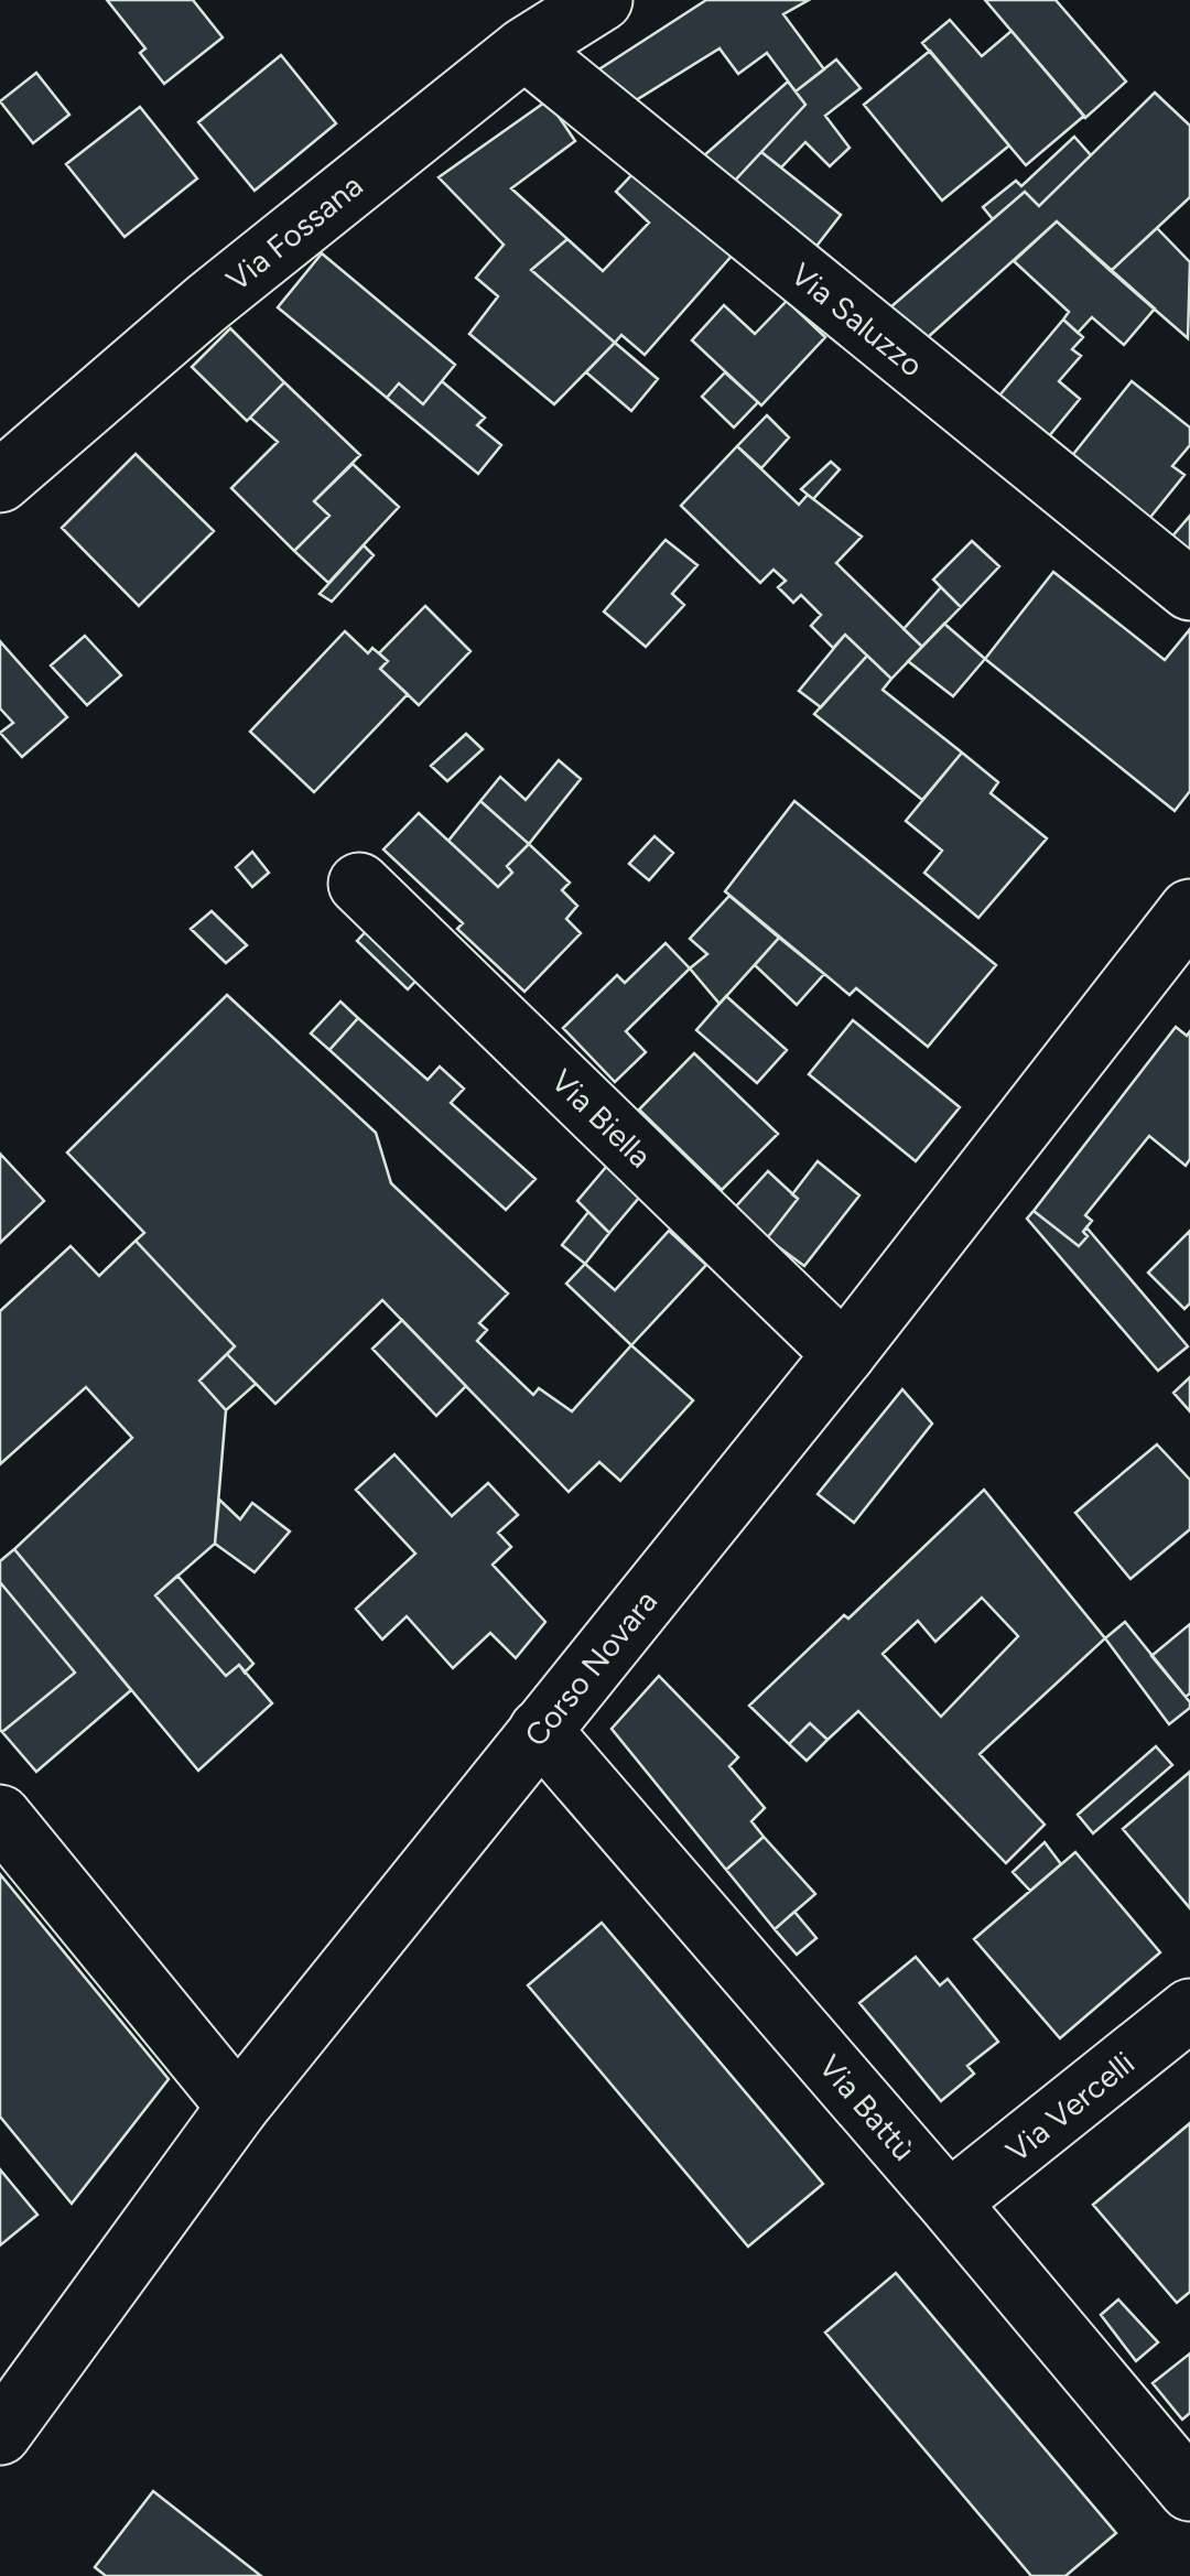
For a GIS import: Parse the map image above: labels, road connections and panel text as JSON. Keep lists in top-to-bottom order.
{
  "streets": {
    "street": [
      "Via Fossana",
      "Via Saluzzo",
      "Via Biella",
      "Corso Novara",
      "Via Vercelli",
      "Via Battù"
    ]
  },
  "crossings": [
    ["Via Fossana", "Via Saluzzo"],
    ["Via Biella", "Corso Novara"],
    ["Corso Novara", "Via Battù"],
    ["Via Vercelli", "Via Battù"]
  ]
}
